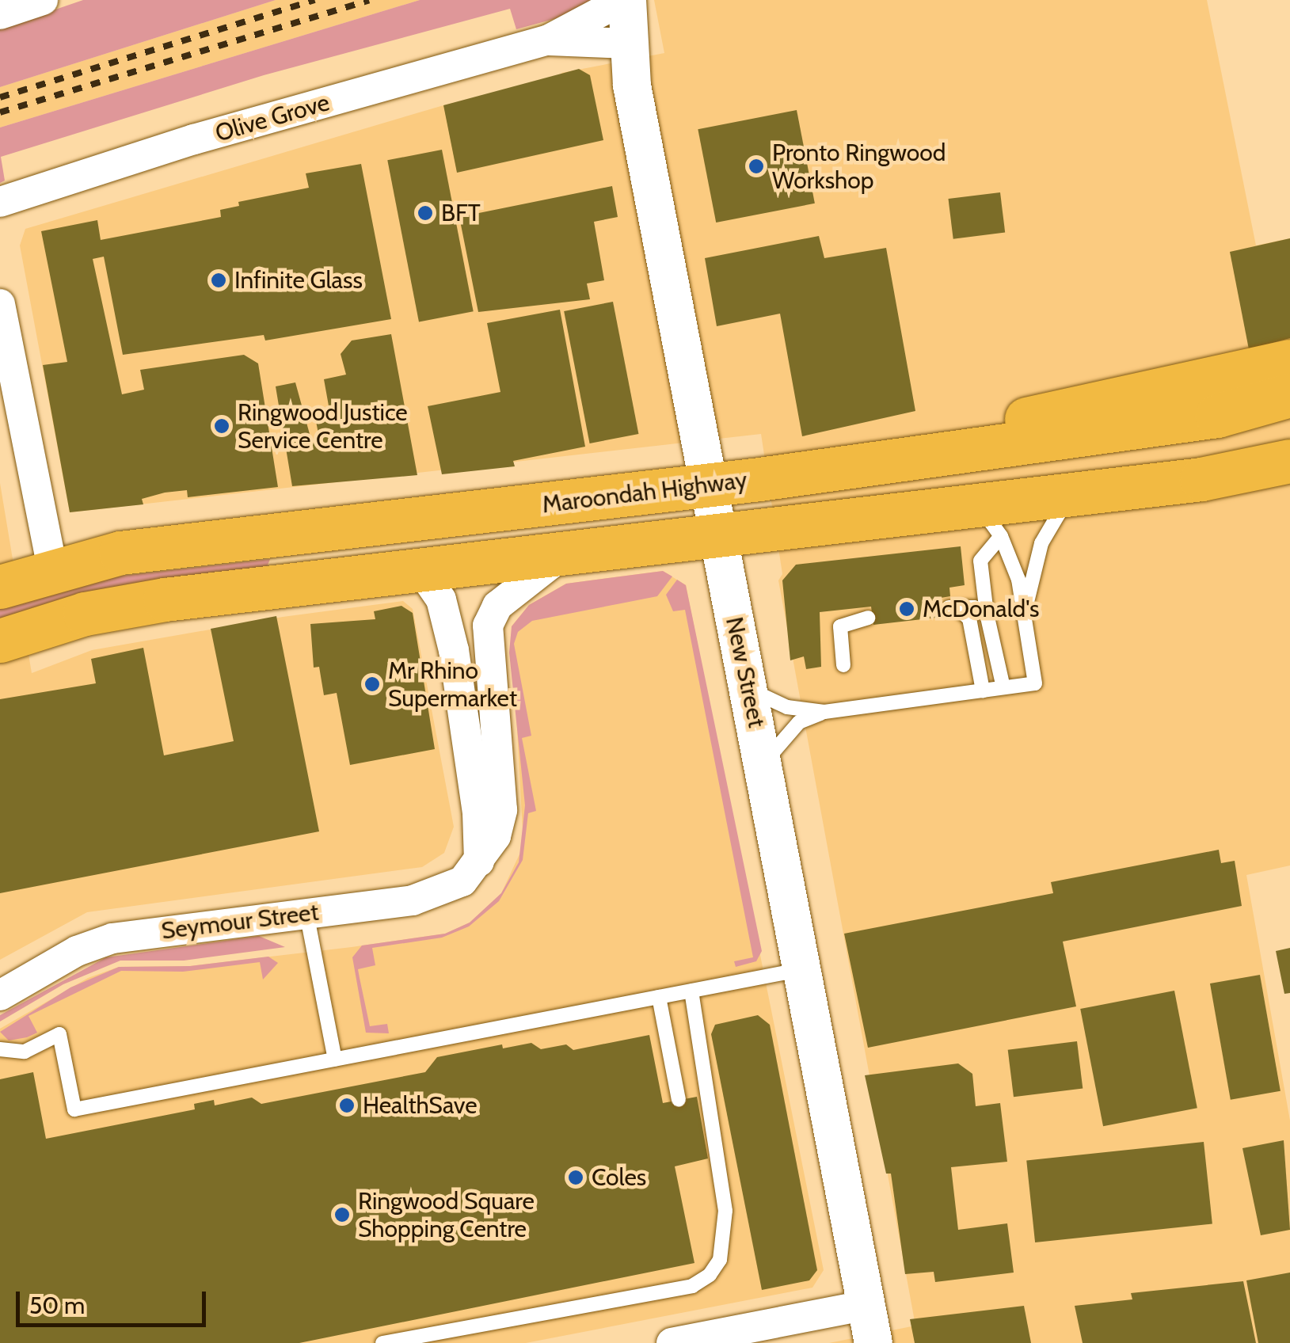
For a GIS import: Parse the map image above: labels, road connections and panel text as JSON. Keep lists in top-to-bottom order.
{
  "streets": {
    "highway": ["Maroondah Highway"],
    "street": ["Olive Grove", "New Street", "Seymour Street"]
  },
  "crossings": [
    ["Olive Grove", "New Street"],
    ["Maroondah Highway", "New Street"],
    ["Maroondah Highway", "Seymour Street"]
  ],
  "places": [
    "Pronto Ringwood Workshop",
    "BFT",
    "Infinite Glass",
    "Ringwood Justice Service Centre",
    "McDonald's",
    "Mr Rhino Supermarket",
    "HealthSave",
    "Coles",
    "Ringwood Square Shopping Centre"
  ],
  "scale_bar": "50 m"
}
